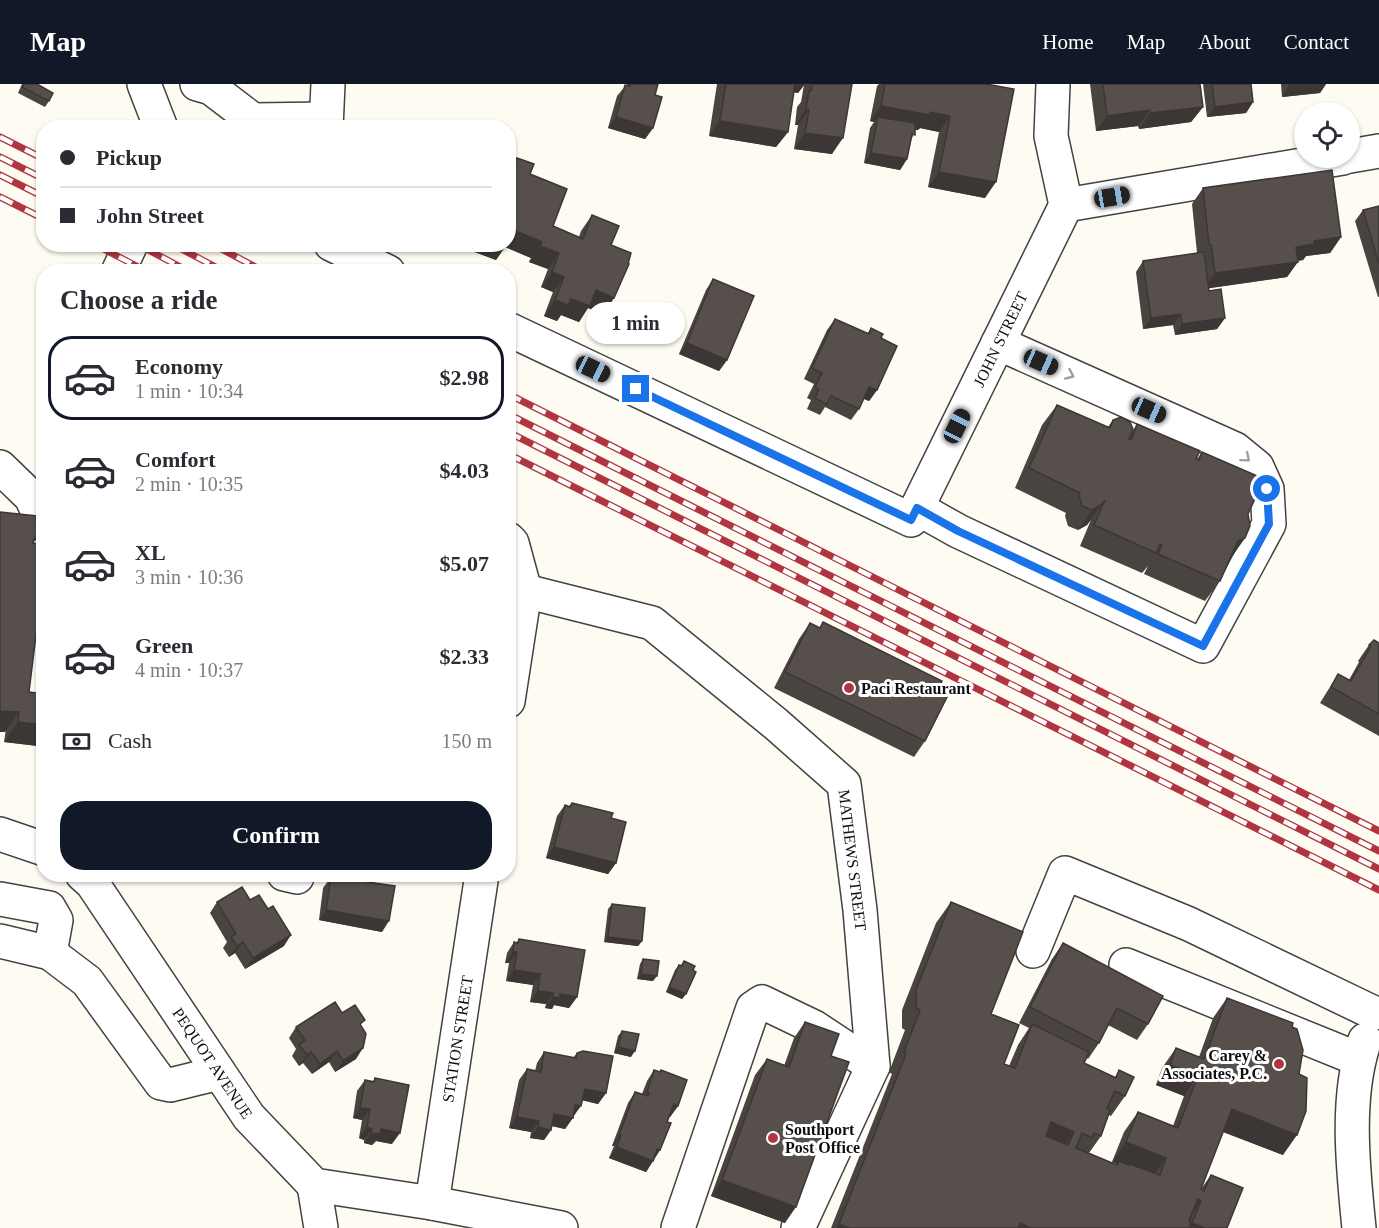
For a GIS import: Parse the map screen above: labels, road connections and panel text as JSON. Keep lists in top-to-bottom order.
{
  "streets": {
    "street": [
      "JOHN STREET",
      "MATHEWS STREET",
      "STATION STREET",
      "PEQUOT AVENUE"
    ]
  },
  "places": ["Paci Restaurant", "Carey & Associates, P.C.", "Southport Post Office"],
  "page": {
    "header": "Map",
    "nav": [
      "Home",
      "Map",
      "About",
      "Contact"
    ],
    "banner": ["Pickup", "John Street"],
    "heading": "Choose a ride",
    "bubble": "1 min",
    "list": [
      {
        "name": "Economy",
        "note": "1 min · 10:34",
        "value": "$2.98"
      },
      {
        "name": "Comfort",
        "note": "2 min · 10:35",
        "value": "$4.03"
      },
      {
        "name": "XL",
        "note": "3 min · 10:36",
        "value": "$5.07"
      },
      {
        "name": "Green",
        "note": "4 min · 10:37",
        "value": "$2.33"
      }
    ],
    "pay": ["Cash", "150 m"],
    "buttons": "Confirm"
  }
}
